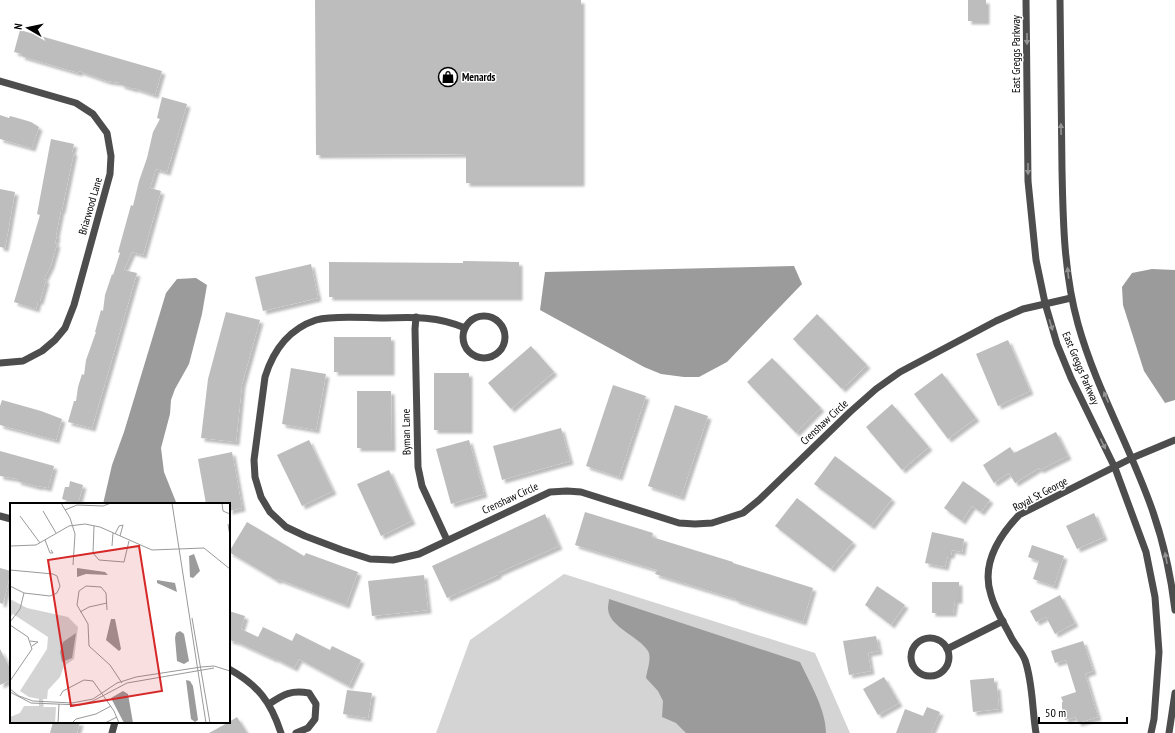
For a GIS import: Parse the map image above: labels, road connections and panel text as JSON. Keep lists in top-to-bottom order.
{
  "streets": {
    "street": [
      "East Greggs Parkway",
      "Briarwood Lane",
      "Crenshaw Circle",
      "Byman Lane",
      "Royal St George"
    ]
  },
  "crossings": [
    ["East Greggs Parkway", "Crenshaw Circle"],
    ["East Greggs Parkway", "Royal St George"],
    ["Crenshaw Circle", "Byman Lane"]
  ],
  "places": {
    "shop": ["Menards"]
  },
  "scale_bar": "50 m",
  "north": "left"
}
